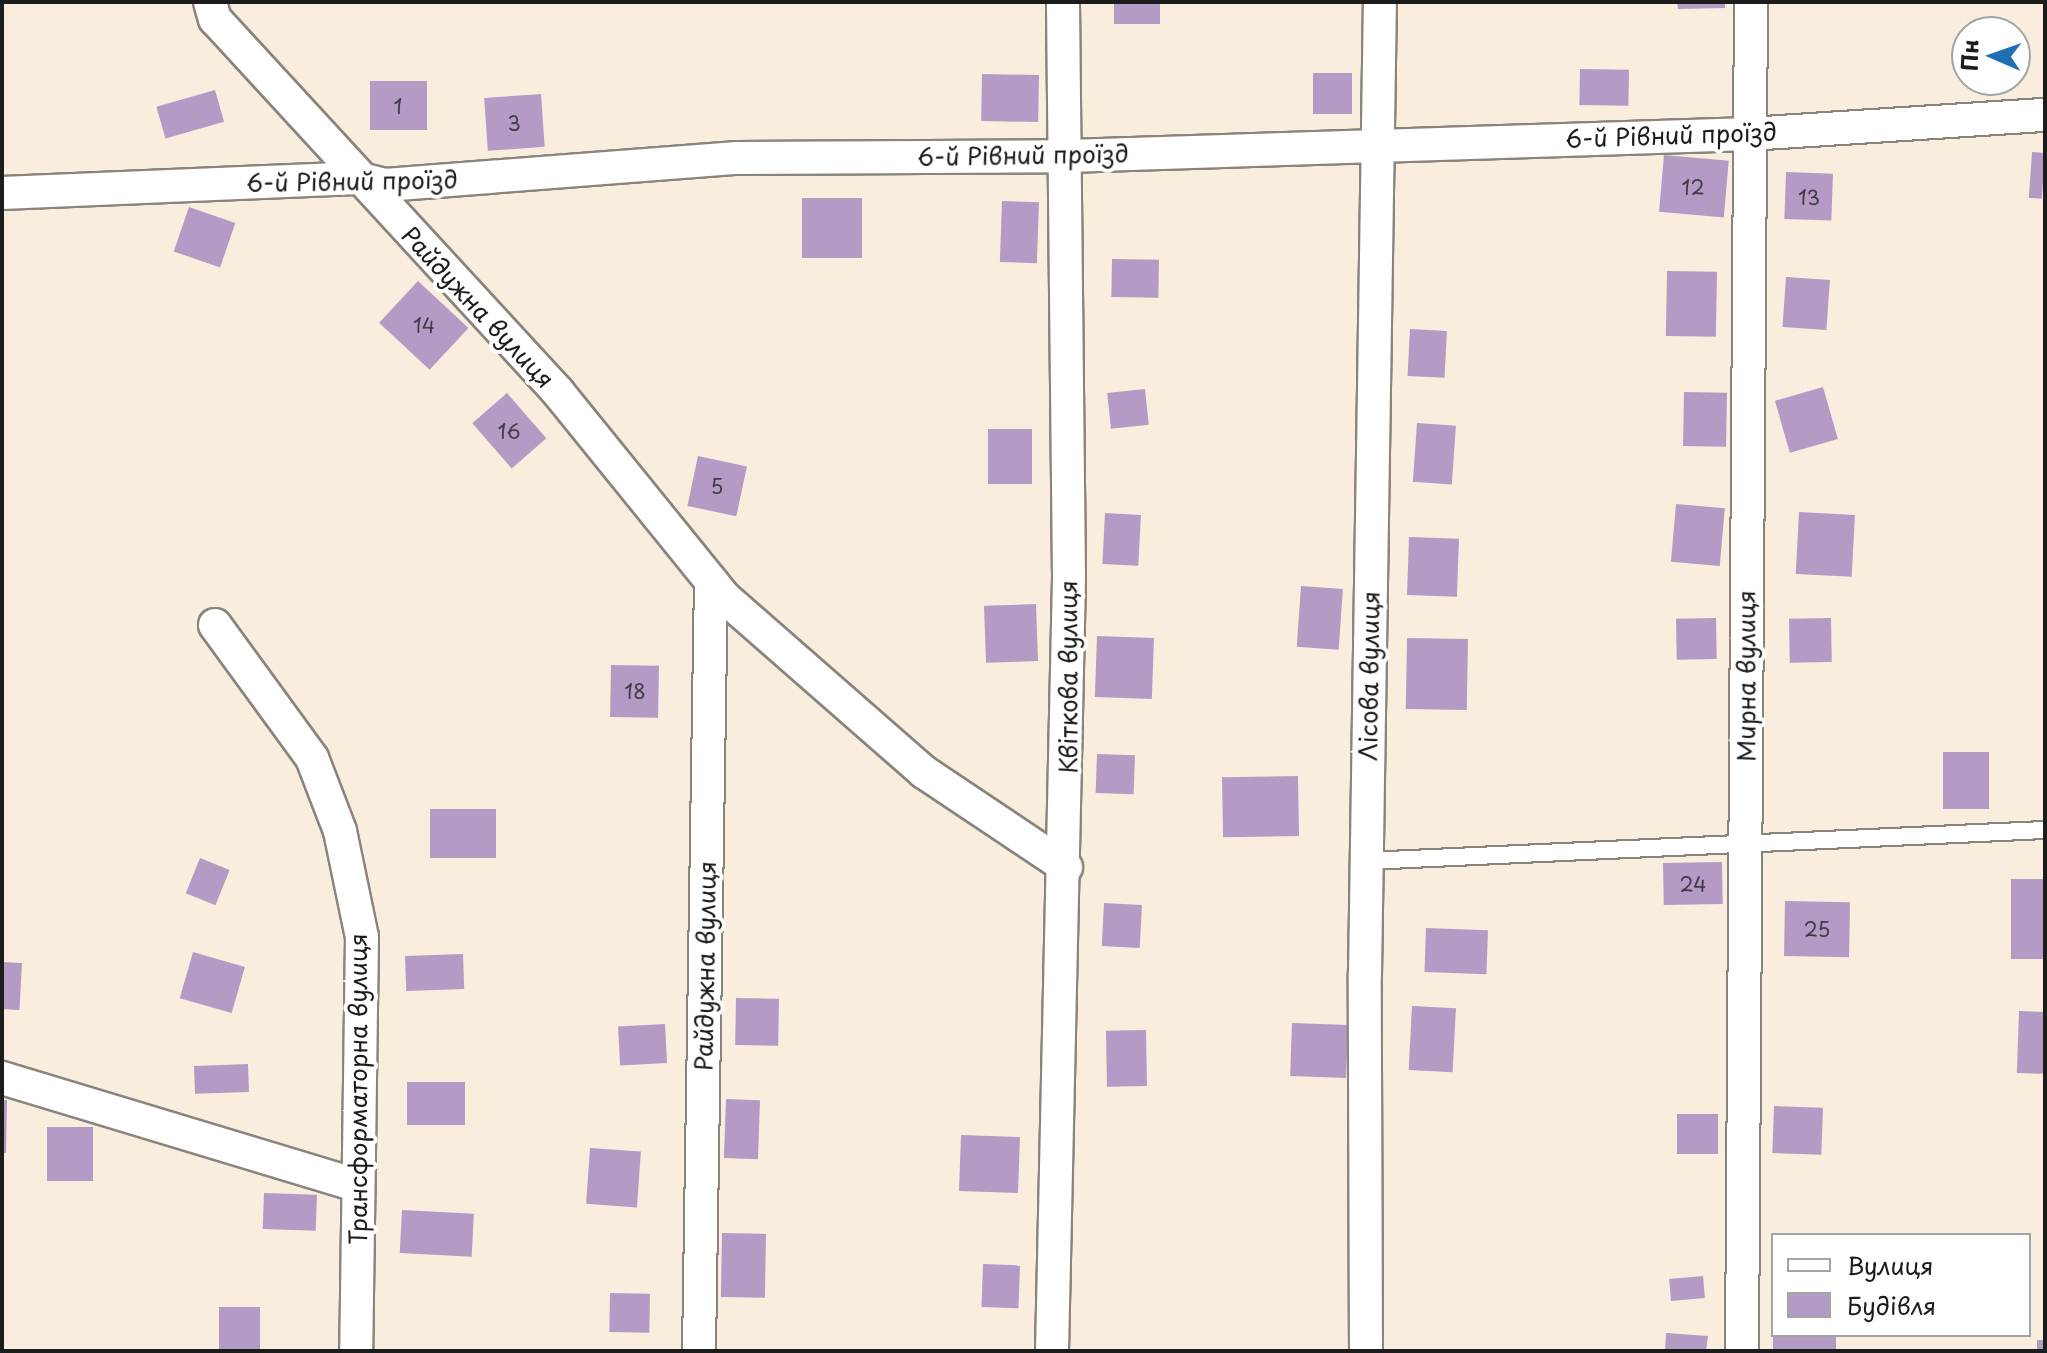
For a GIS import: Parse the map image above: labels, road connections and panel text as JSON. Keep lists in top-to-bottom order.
{
  "streets": {
    "street": [
      "6-й Рівний проїзд",
      "Райдужна вулиця",
      "Лісова вулиця",
      "Мирна вулиця",
      "Квіткова вулиця",
      "Трансформаторна вулиця"
    ]
  },
  "crossings": [
    ["6-й Рівний проїзд", "Райдужна вулиця"],
    ["6-й Рівний проїзд", "Лісова вулиця"],
    ["6-й Рівний проїзд", "Мирна вулиця"],
    ["6-й Рівний проїзд", "Квіткова вулиця"],
    ["Райдужна вулиця", "Квіткова вулиця"]
  ],
  "house_numbers": [
    "1",
    "3",
    "12",
    "13",
    "14",
    "16",
    "5",
    "18",
    "24",
    "25"
  ],
  "legend": ["Вулиця", "Будівля"],
  "north": "left"
}
